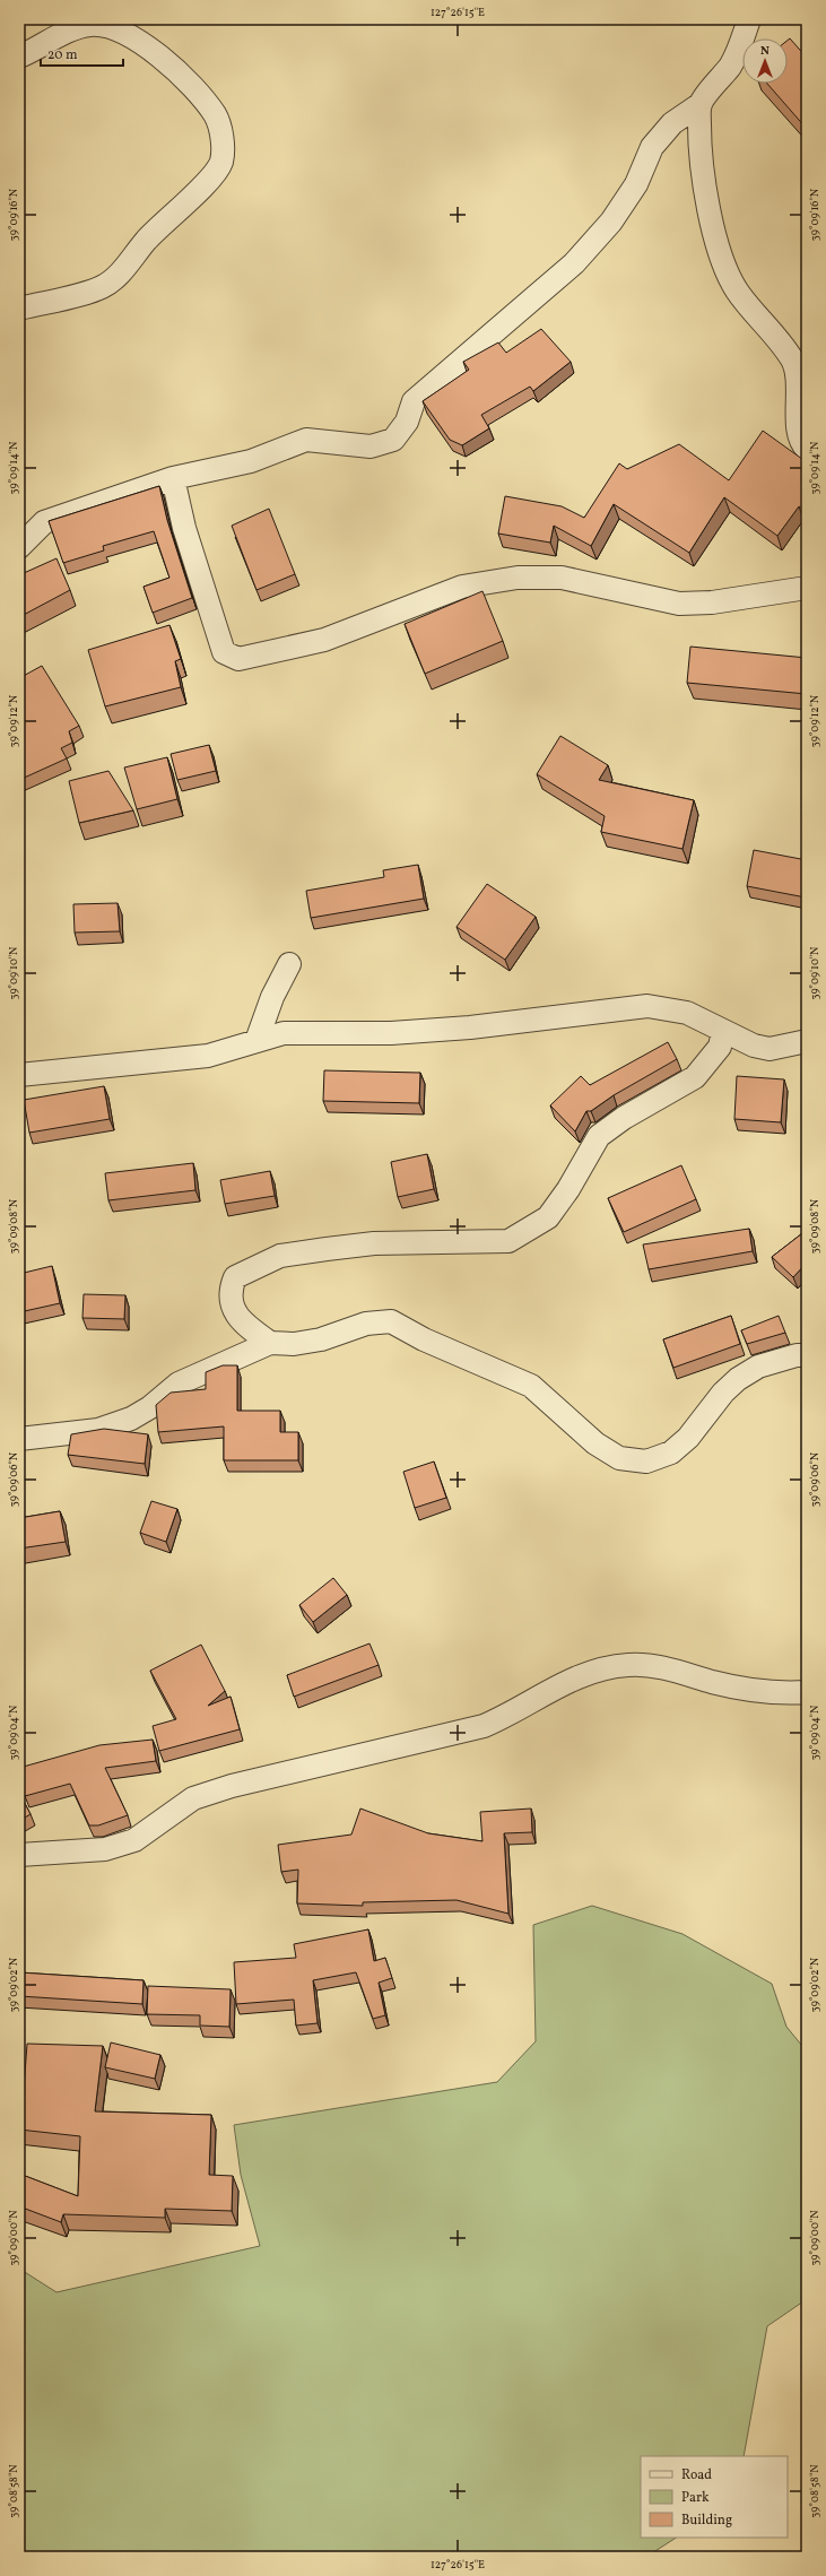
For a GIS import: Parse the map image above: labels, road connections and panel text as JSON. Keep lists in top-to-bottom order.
{
  "legend": ["Road", "Park", "Building"],
  "scale_bar": "20 m",
  "north": "top",
  "coordinates": [
    "127°26'15\"E",
    "39°09'16\"N",
    "39°09'14\"N",
    "39°09'12\"N",
    "39°09'10\"N",
    "39°09'08\"N",
    "39°09'06\"N",
    "39°09'04\"N",
    "39°09'02\"N",
    "39°09'00\"N",
    "39°08'58\"N"
  ]
}
